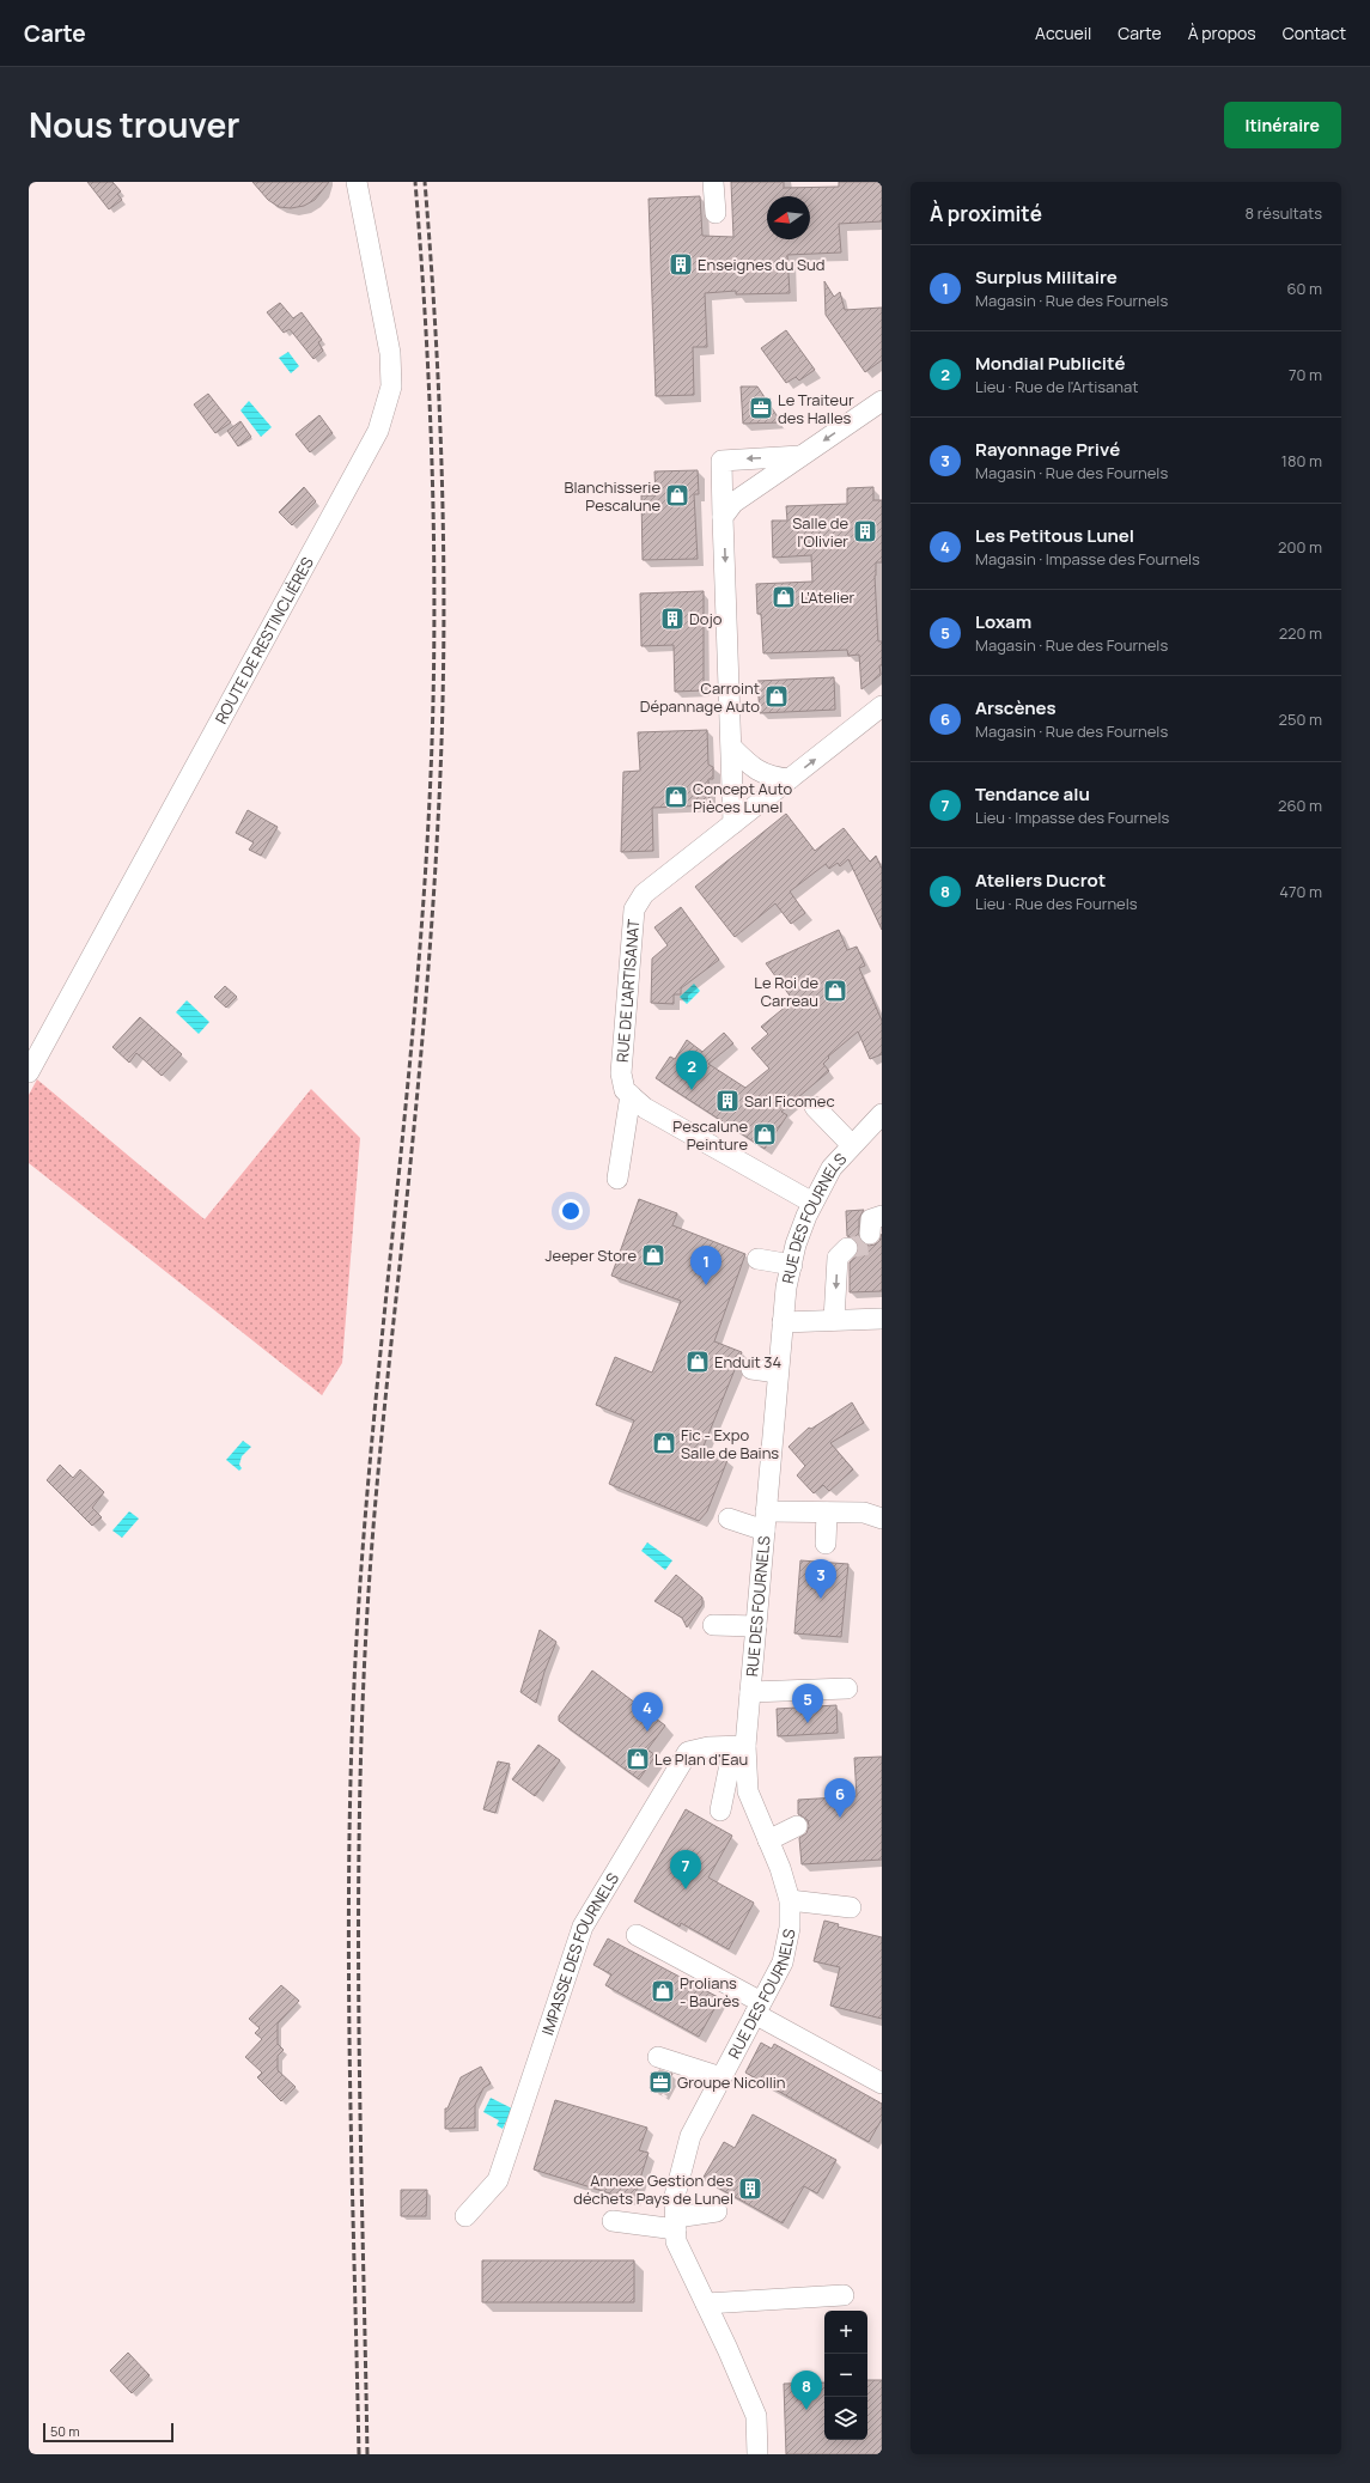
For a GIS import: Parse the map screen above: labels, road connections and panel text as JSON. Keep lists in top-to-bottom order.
{
  "streets": {
    "street": [
      "ROUTE DE RESTINCLIÈRES",
      "RUE DE L'ARTISANAT",
      "RUE DES FOURNELS",
      "IMPASSE DES FOURNELS"
    ]
  },
  "crossings": [
    ["RUE DE L'ARTISANAT", "RUE DES FOURNELS"],
    ["RUE DES FOURNELS", "IMPASSE DES FOURNELS"]
  ],
  "places": {
    "building": [
      "Enseignes du Sud",
      "Salle de l'Olivier",
      "Dojo",
      "Sarl Ficomec",
      "Annexe Gestion des déchets Pays de Lunel"
    ],
    "office": ["Le Traiteur des Halles", "Groupe Nicollin"],
    "shop": [
      "Blanchisserie Pescalune",
      "L’Atelier",
      "Carroint Dépannage Auto",
      "Concept Auto Pièces Lunel",
      "Le Roi de Carreau",
      "Pescalune Peinture",
      "Jeeper Store",
      "Enduit 34",
      "Fic - Expo Salle de Bains",
      "Le Plan d'Eau",
      "Prolians - Baurès"
    ]
  },
  "scale_bar": "50 m",
  "north": "left",
  "page": {
    "header": "Carte",
    "nav": [
      "Accueil",
      "Carte",
      "À propos",
      "Contact"
    ],
    "title": "Nous trouver",
    "buttons": "Itinéraire",
    "heading": ["À proximité", "8 résultats"],
    "list": [
      {
        "mark": "1",
        "name": "Surplus Militaire",
        "note": "Magasin · Rue des Fournels",
        "value": "60 m"
      },
      {
        "mark": "2",
        "name": "Mondial Publicité",
        "note": "Lieu · Rue de l'Artisanat",
        "value": "70 m"
      },
      {
        "mark": "3",
        "name": "Rayonnage Privé",
        "note": "Magasin · Rue des Fournels",
        "value": "180 m"
      },
      {
        "mark": "4",
        "name": "Les Petitous Lunel",
        "note": "Magasin · Impasse des Fournels",
        "value": "200 m"
      },
      {
        "mark": "5",
        "name": "Loxam",
        "note": "Magasin · Rue des Fournels",
        "value": "220 m"
      },
      {
        "mark": "6",
        "name": "Arscènes",
        "note": "Magasin · Rue des Fournels",
        "value": "250 m"
      },
      {
        "mark": "7",
        "name": "Tendance alu",
        "note": "Lieu · Impasse des Fournels",
        "value": "260 m"
      },
      {
        "mark": "8",
        "name": "Ateliers Ducrot",
        "note": "Lieu · Rue des Fournels",
        "value": "470 m"
      }
    ],
    "pins": [
      "2",
      "1",
      "3",
      "5",
      "4",
      "6",
      "7",
      "8"
    ],
    "map_buttons": ["+", "−"],
    "scale": "50 m"
  }
}
